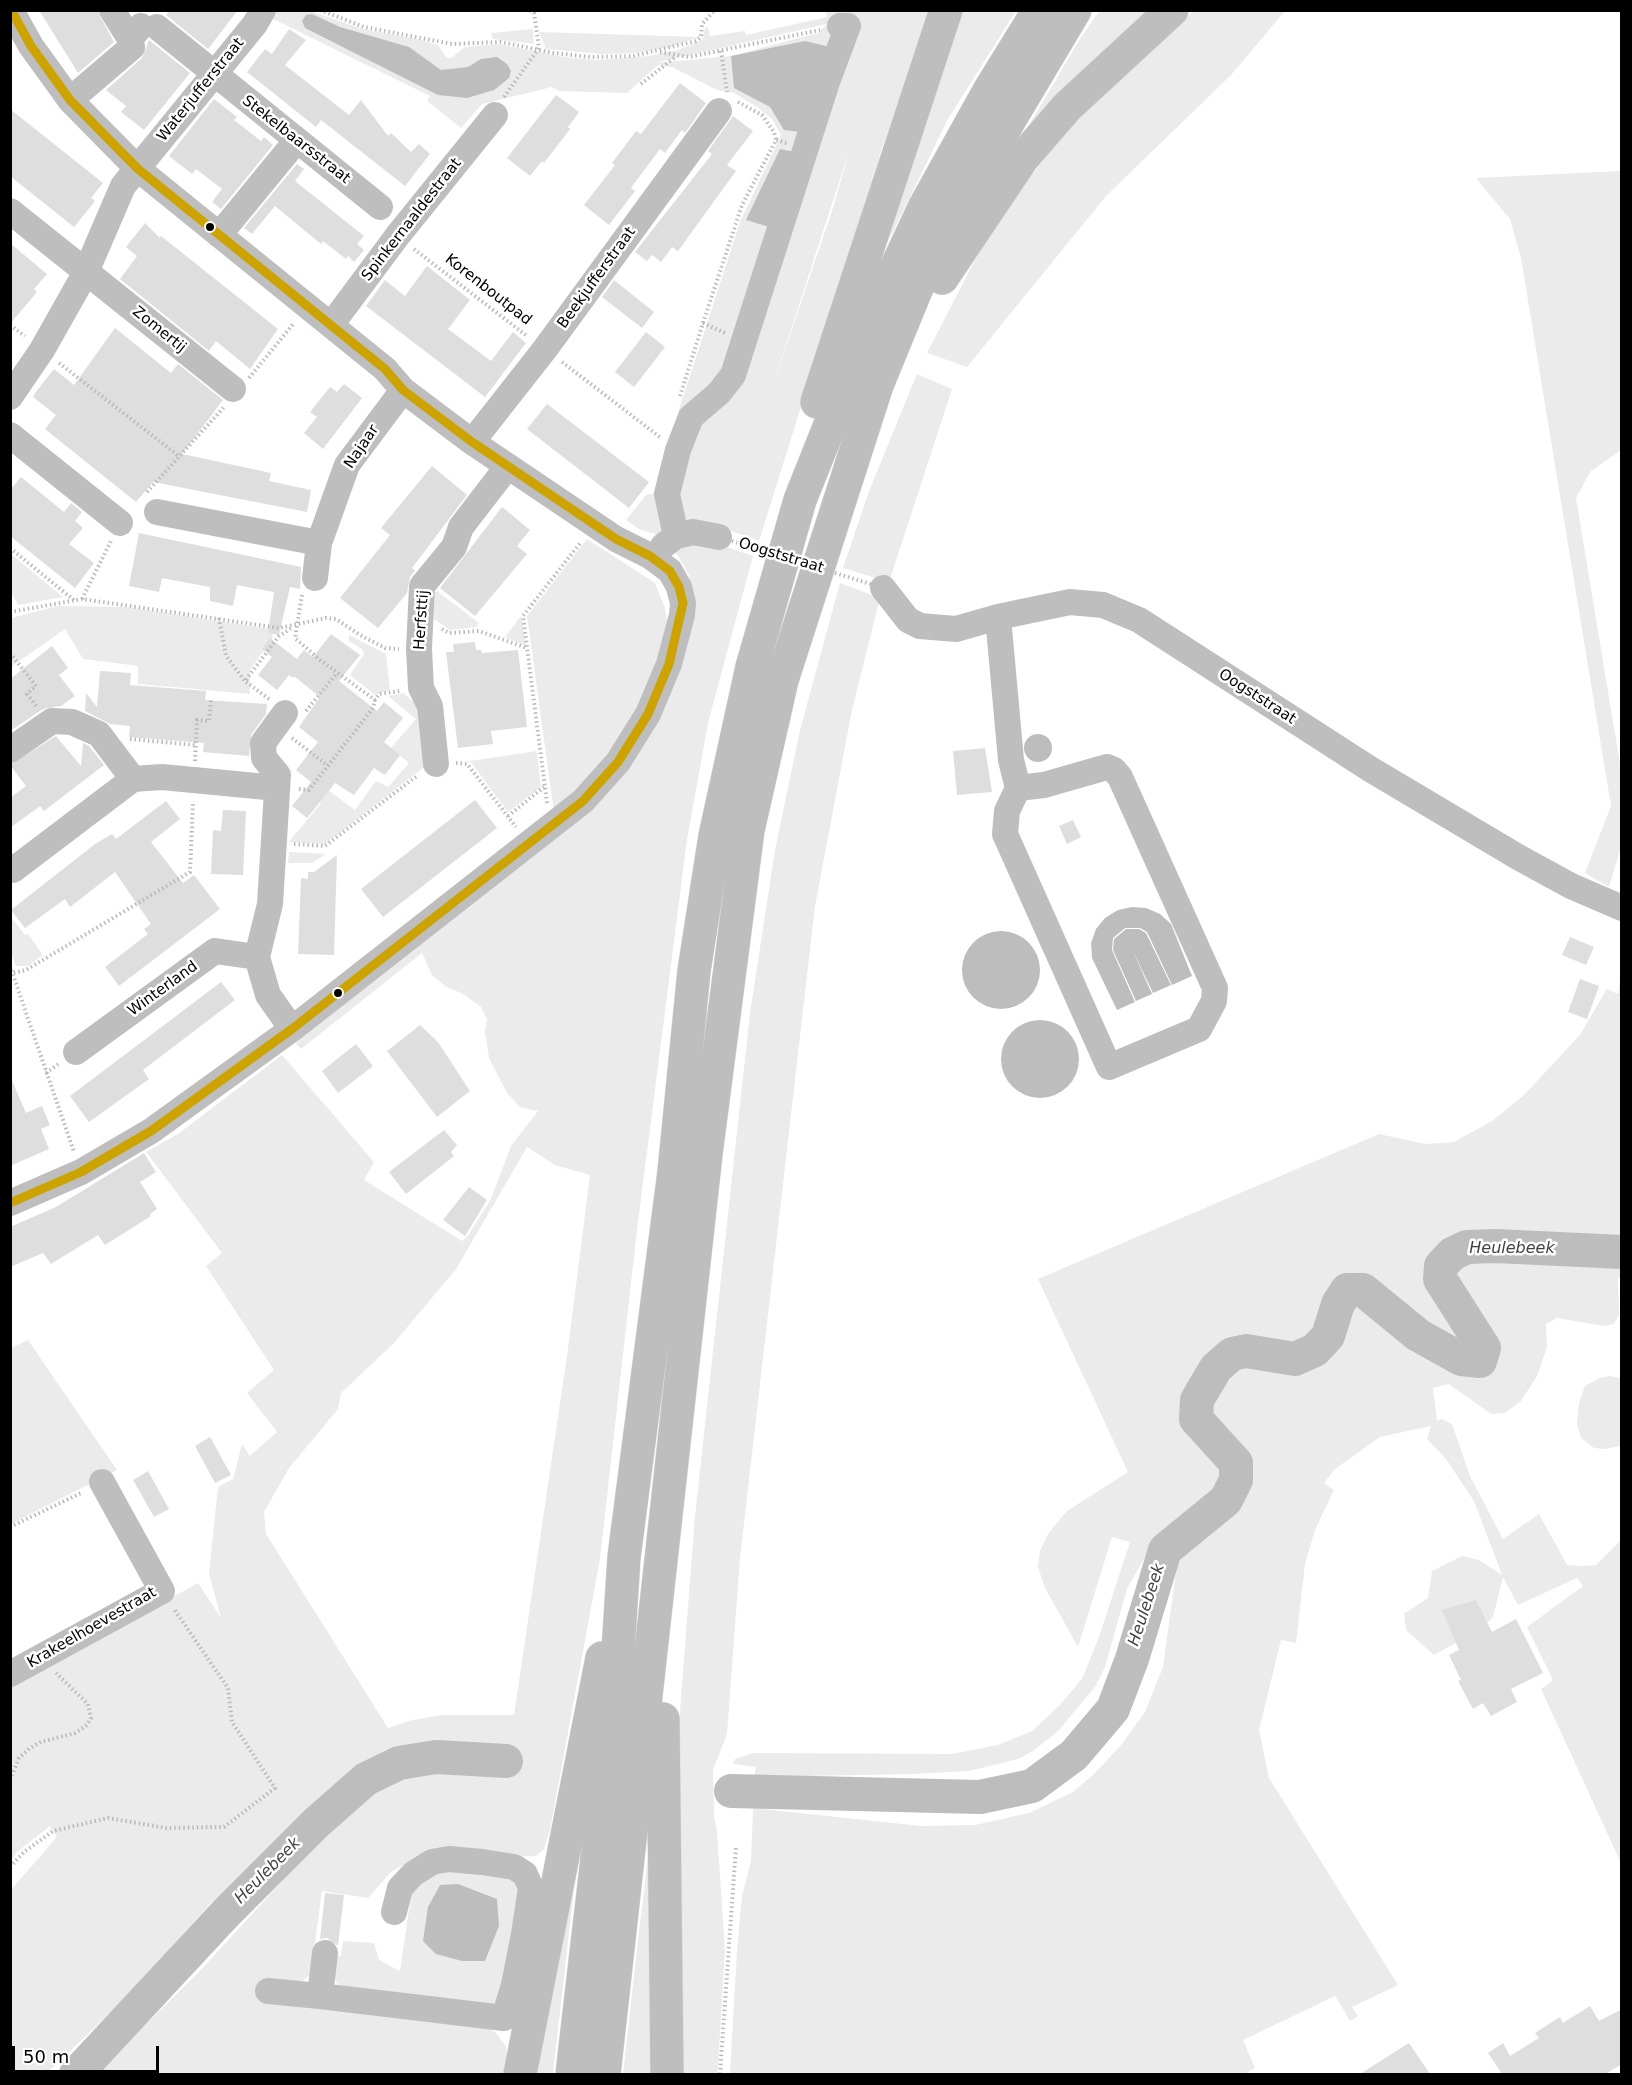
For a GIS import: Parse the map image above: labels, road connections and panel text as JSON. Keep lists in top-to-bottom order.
{
  "streets": {
    "street": [
      "Waterjufferstraat",
      "Stekelbaarsstraat",
      "Spinkernaaldestraat",
      "Beekjufferstraat",
      "Zomertij",
      "Najaar",
      "Oogststraat",
      "Herfsttij",
      "Winterland",
      "Krakeelhoevestraat"
    ],
    "path": ["Korenboutpad"]
  },
  "crossings": [
    ["Waterjufferstraat", "Stekelbaarsstraat"],
    ["Spinkernaaldestraat", "Korenboutpad"],
    ["Beekjufferstraat", "Korenboutpad"]
  ],
  "water": ["Heulebeek"],
  "scale_bar": "50 m"
}
